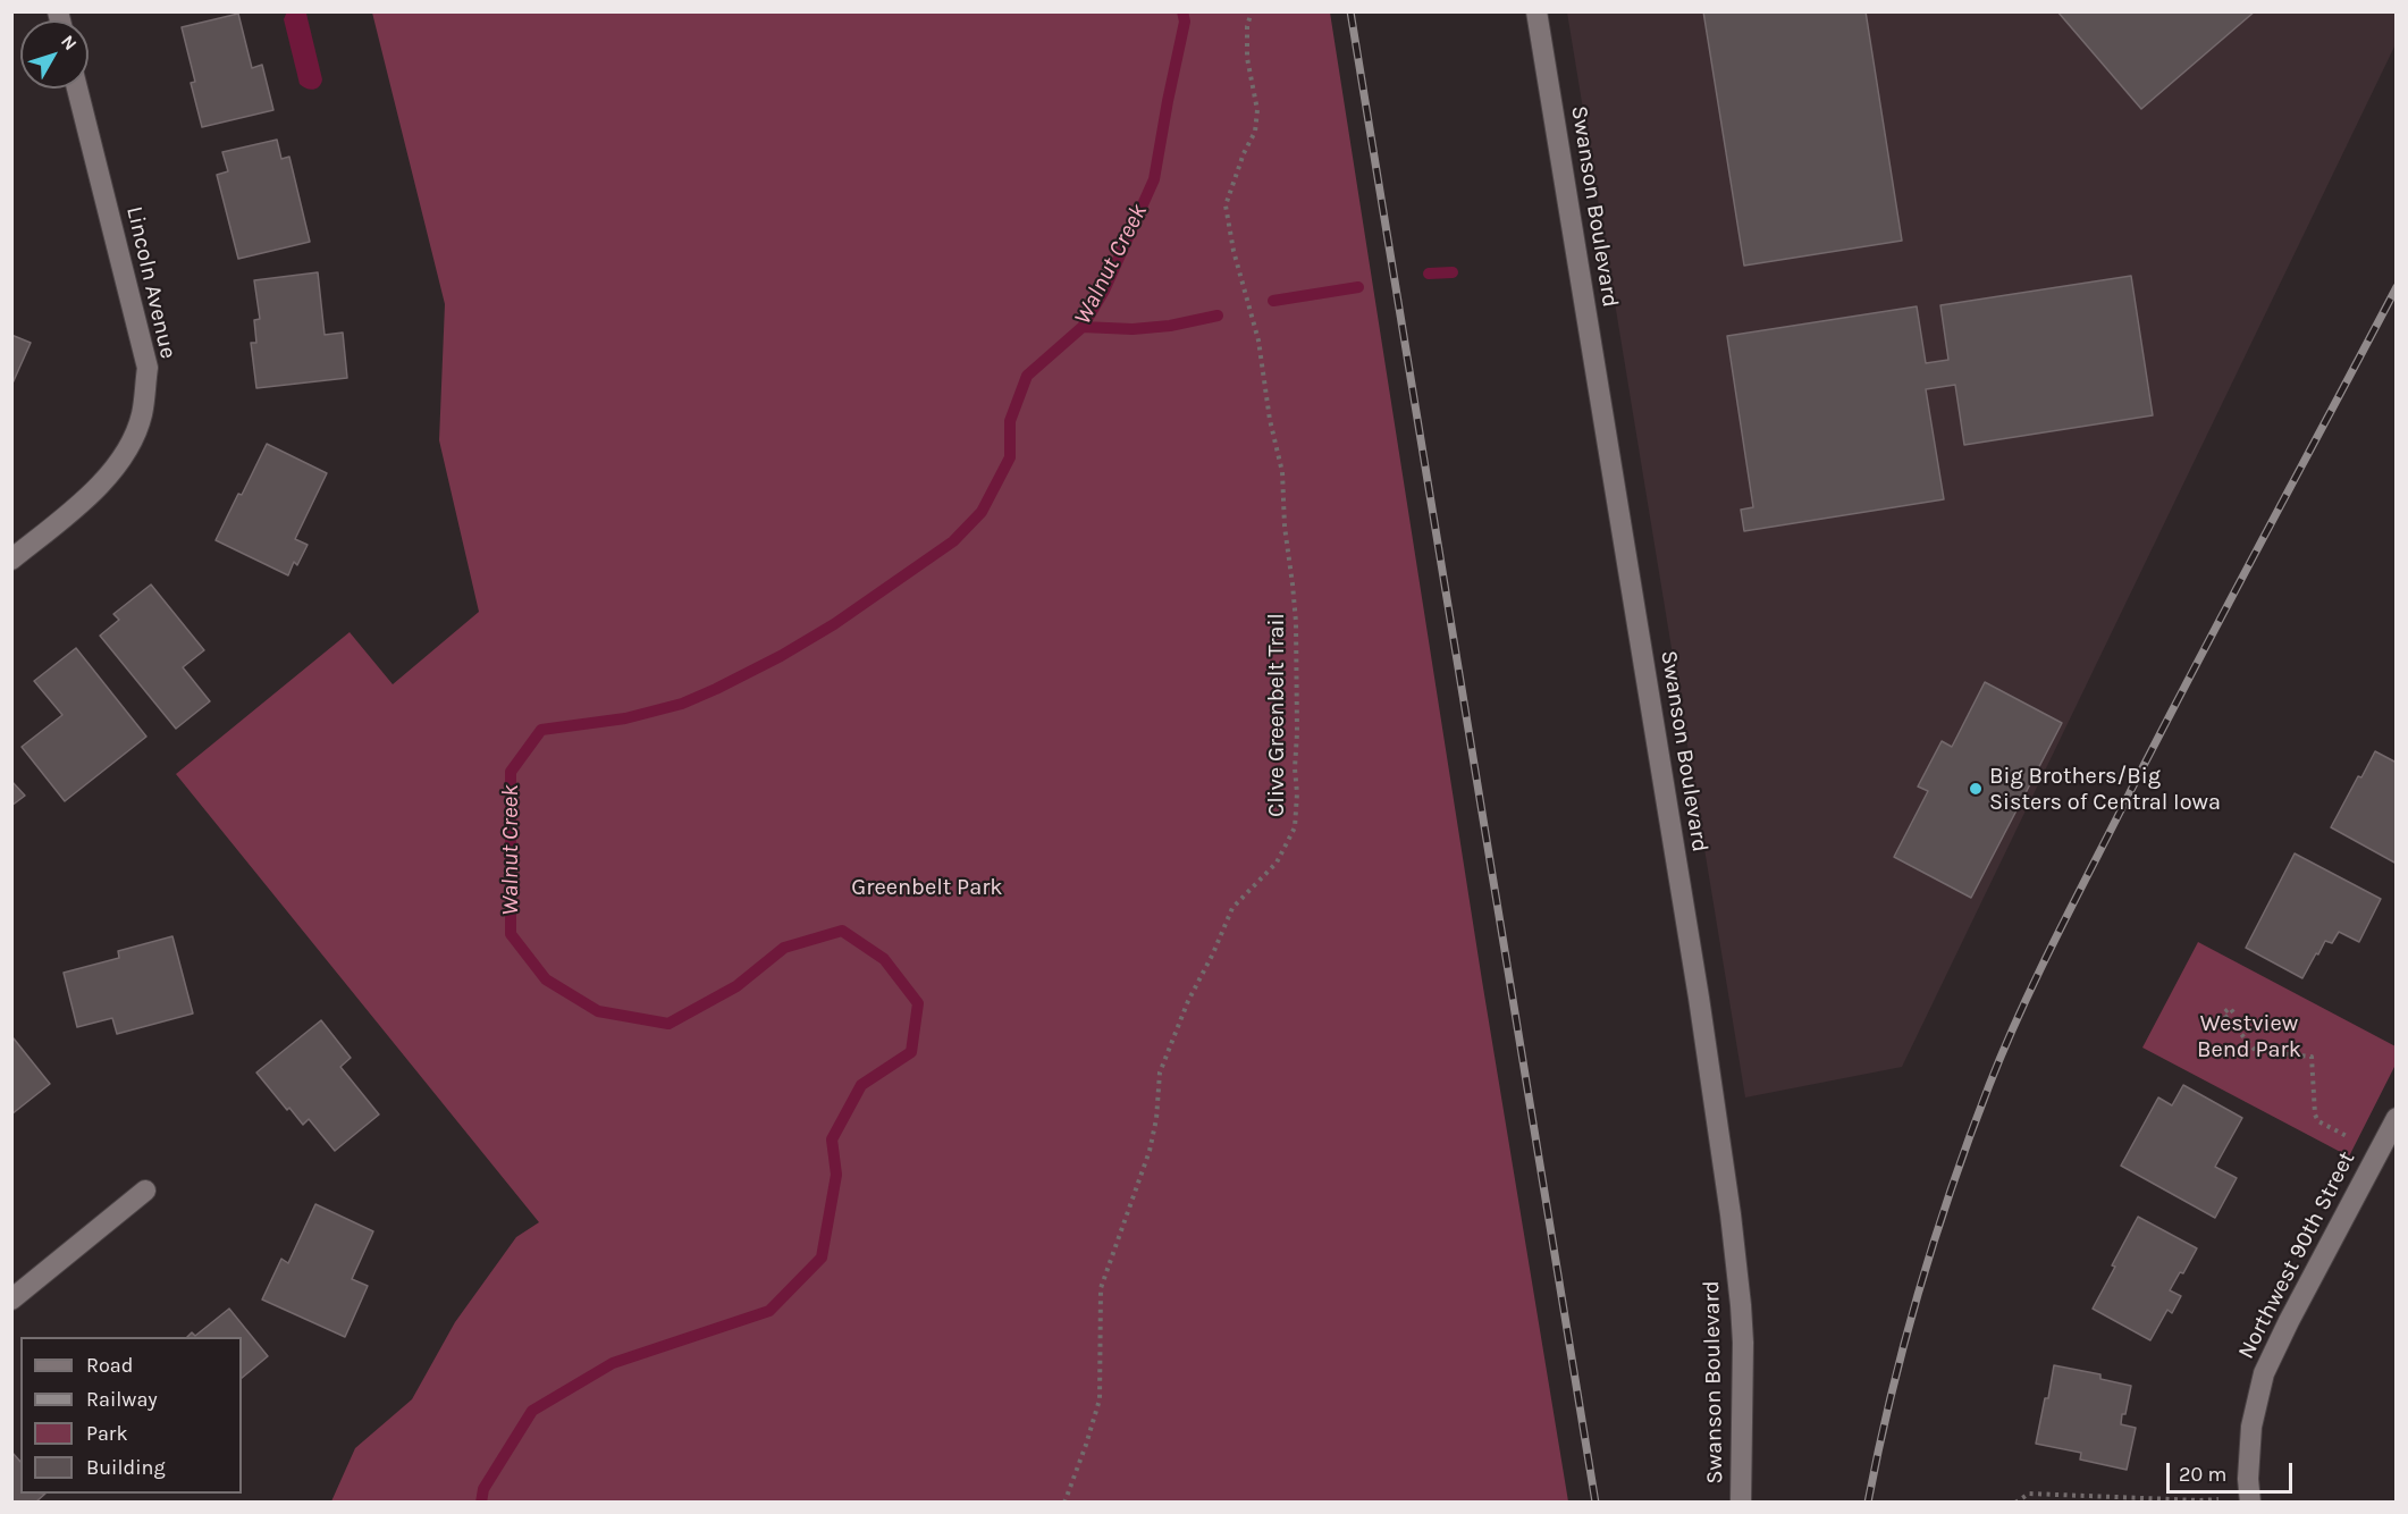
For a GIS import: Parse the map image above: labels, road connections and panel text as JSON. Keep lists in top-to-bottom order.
{
  "streets": {
    "street": ["Swanson Boulevard", "Lincoln Avenue", "Northwest 90th Street"],
    "path": ["Clive Greenbelt Trail"]
  },
  "water": ["Walnut Creek"],
  "parks": ["Greenbelt Park", "Westview Bend Park"],
  "places": ["Big Brothers/Big Sisters of Central Iowa"],
  "legend": [
    "Road",
    "Railway",
    "Park",
    "Building"
  ],
  "scale_bar": "20 m",
  "north": "top right"
}
